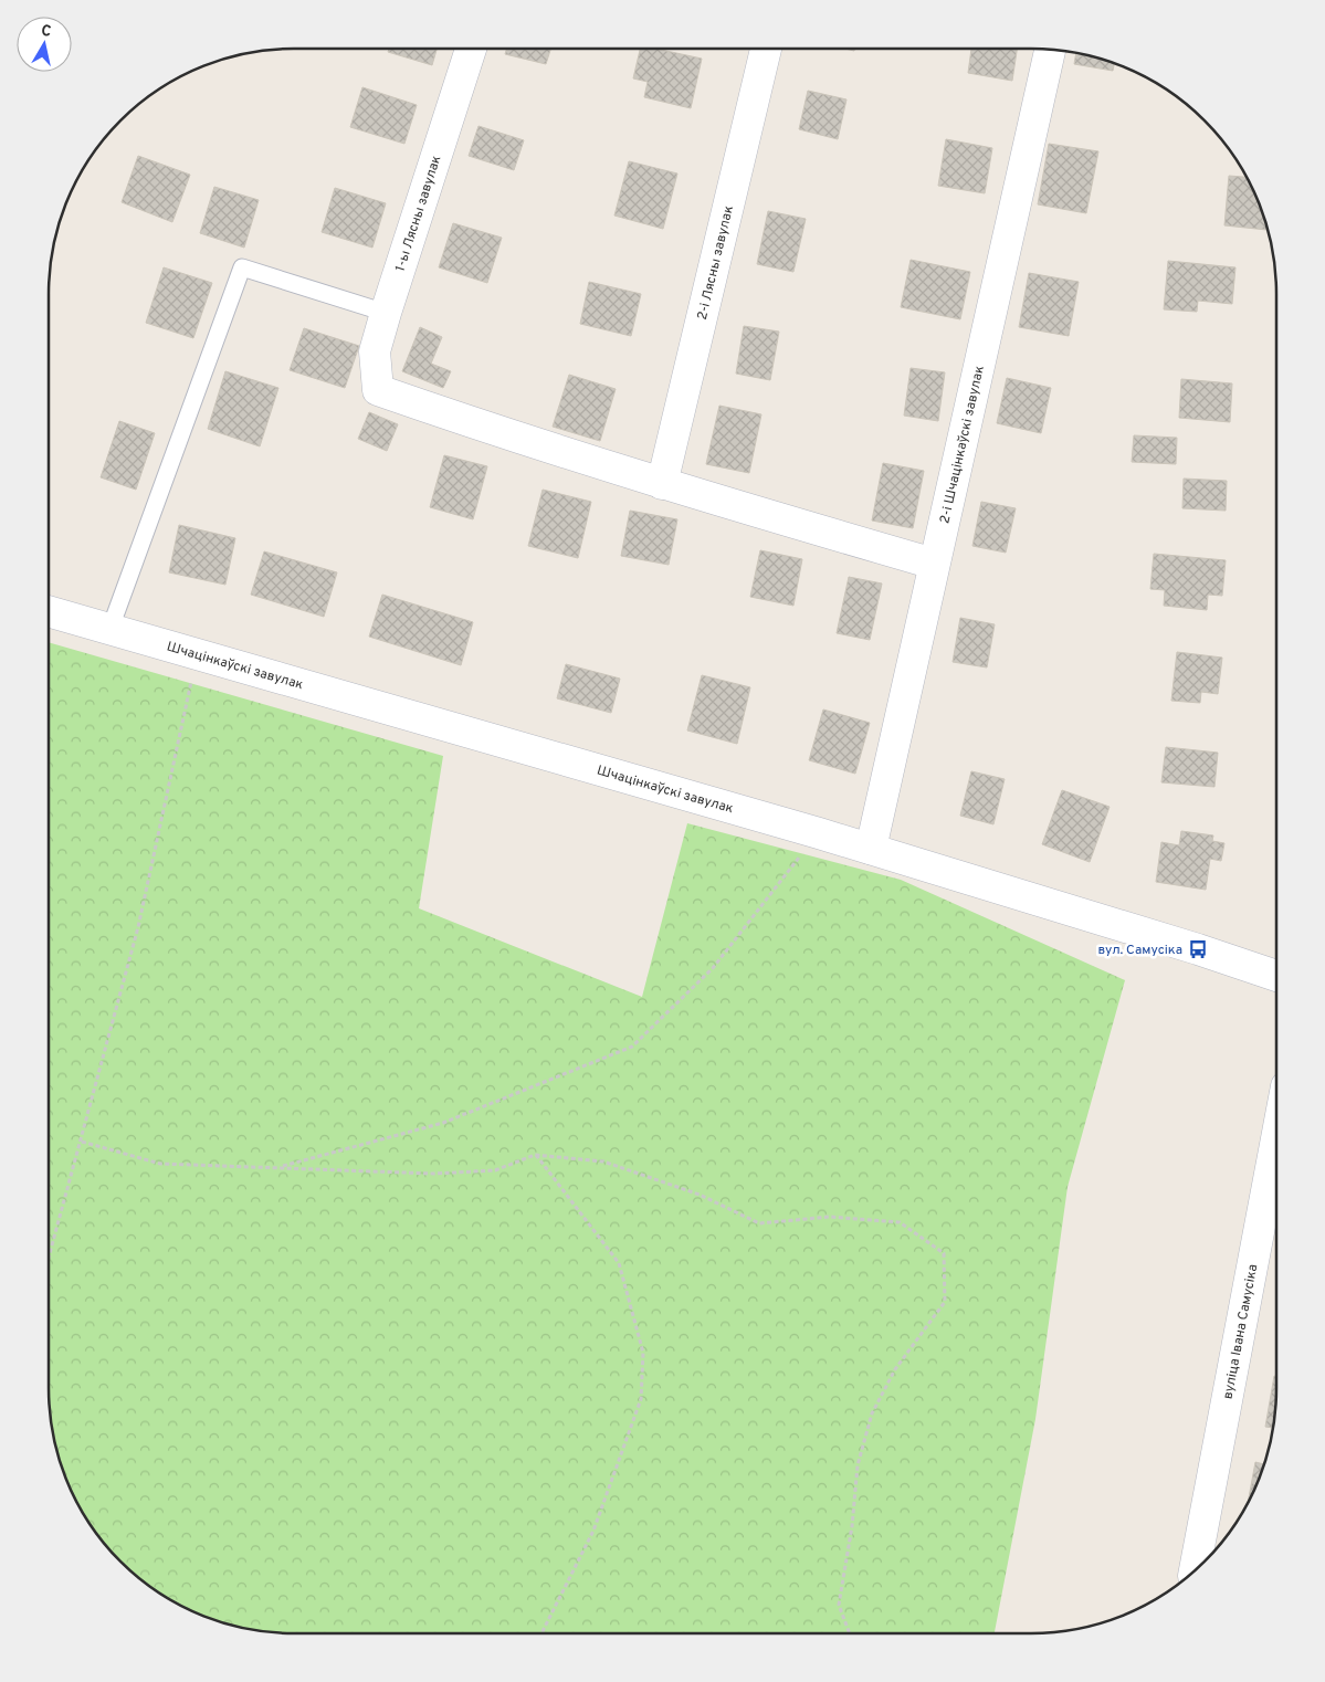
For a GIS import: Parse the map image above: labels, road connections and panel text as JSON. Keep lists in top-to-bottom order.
{
  "streets": {
    "street": [
      "1-ы Лясны завулак",
      "2-і Лясны завулак",
      "2-і Шчацінкаўскі завулак",
      "Шчацінкаўскі завулак",
      "вуліца Івана Самусіка"
    ]
  },
  "crossings": [
    ["1-ы Лясны завулак", "2-і Лясны завулак"],
    ["2-і Шчацінкаўскі завулак", "Шчацінкаўскі завулак"]
  ],
  "places": {
    "bus stop": ["вул. Самусіка"]
  },
  "north": "top"
}
